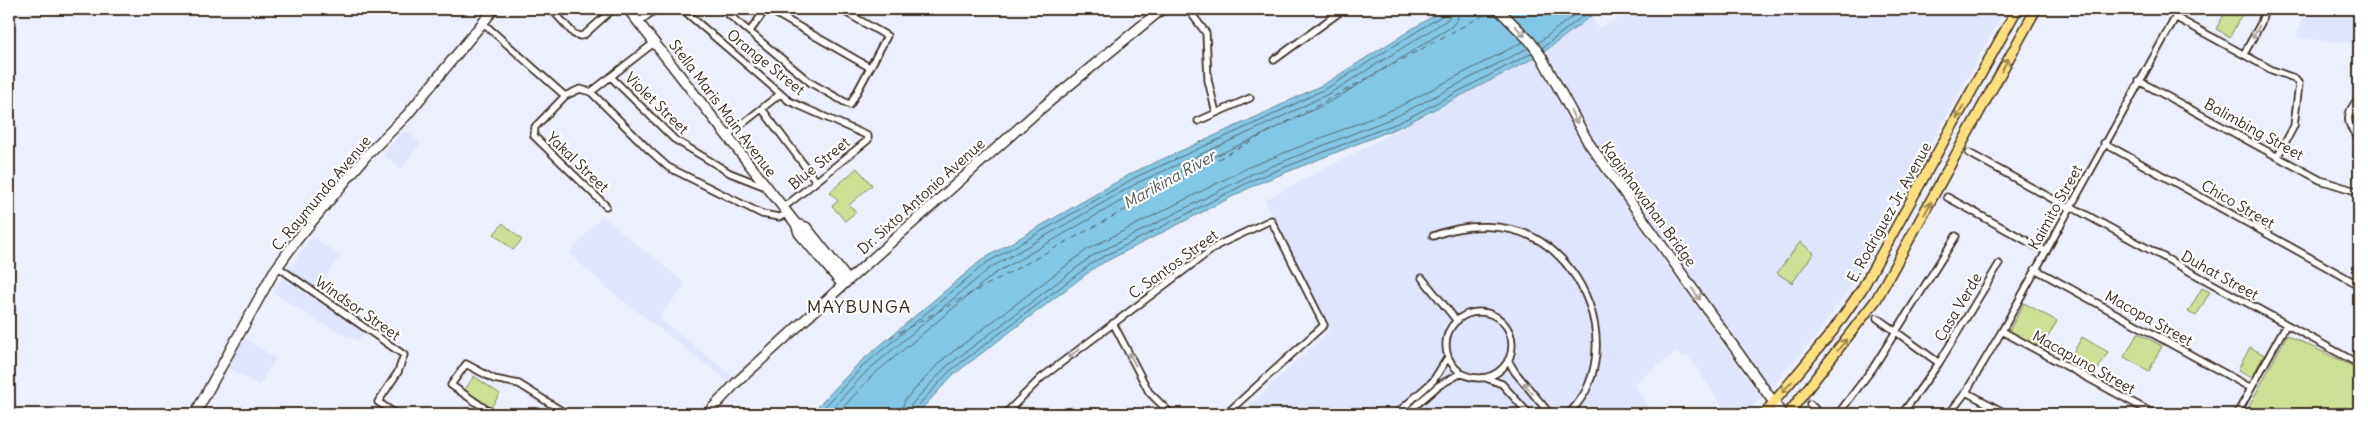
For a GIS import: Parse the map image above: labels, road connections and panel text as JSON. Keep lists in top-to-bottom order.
{
  "streets": {
    "main road": [
      "Stella Maris Main Avenue",
      "C. Raymundo Avenue",
      "Dr. Sixto Antonio Avenue",
      "Kaginhawahan Bridge",
      "E. Rodriguez Jr. Avenue"
    ],
    "street": [
      "Orange Street",
      "Violet Street",
      "Balimbing Street",
      "Yakal Street",
      "Blue Street",
      "Chico Street",
      "Kaimito Street",
      "C. Santos Street",
      "Duhat Street",
      "Casa Verde",
      "Windsor Street",
      "Macopa Street",
      "Macapuno Street"
    ]
  },
  "crossings": [
    ["Orange Street", "Blue Street"],
    ["Violet Street", "Stella Maris Main Avenue"],
    ["Stella Maris Main Avenue", "Blue Street"],
    ["Stella Maris Main Avenue", "Dr. Sixto Antonio Avenue"],
    ["Balimbing Street", "Kaimito Street"],
    ["C. Raymundo Avenue", "Windsor Street"],
    ["Kaginhawahan Bridge", "E. Rodriguez Jr. Avenue"],
    ["Chico Street", "Kaimito Street"],
    ["Kaimito Street", "Duhat Street"],
    ["Kaimito Street", "Macopa Street"],
    ["Kaimito Street", "Macapuno Street"]
  ],
  "one_way": ["Kaginhawahan Bridge"],
  "districts": ["MAYBUNGA"],
  "water": ["Marikina River"]
}
